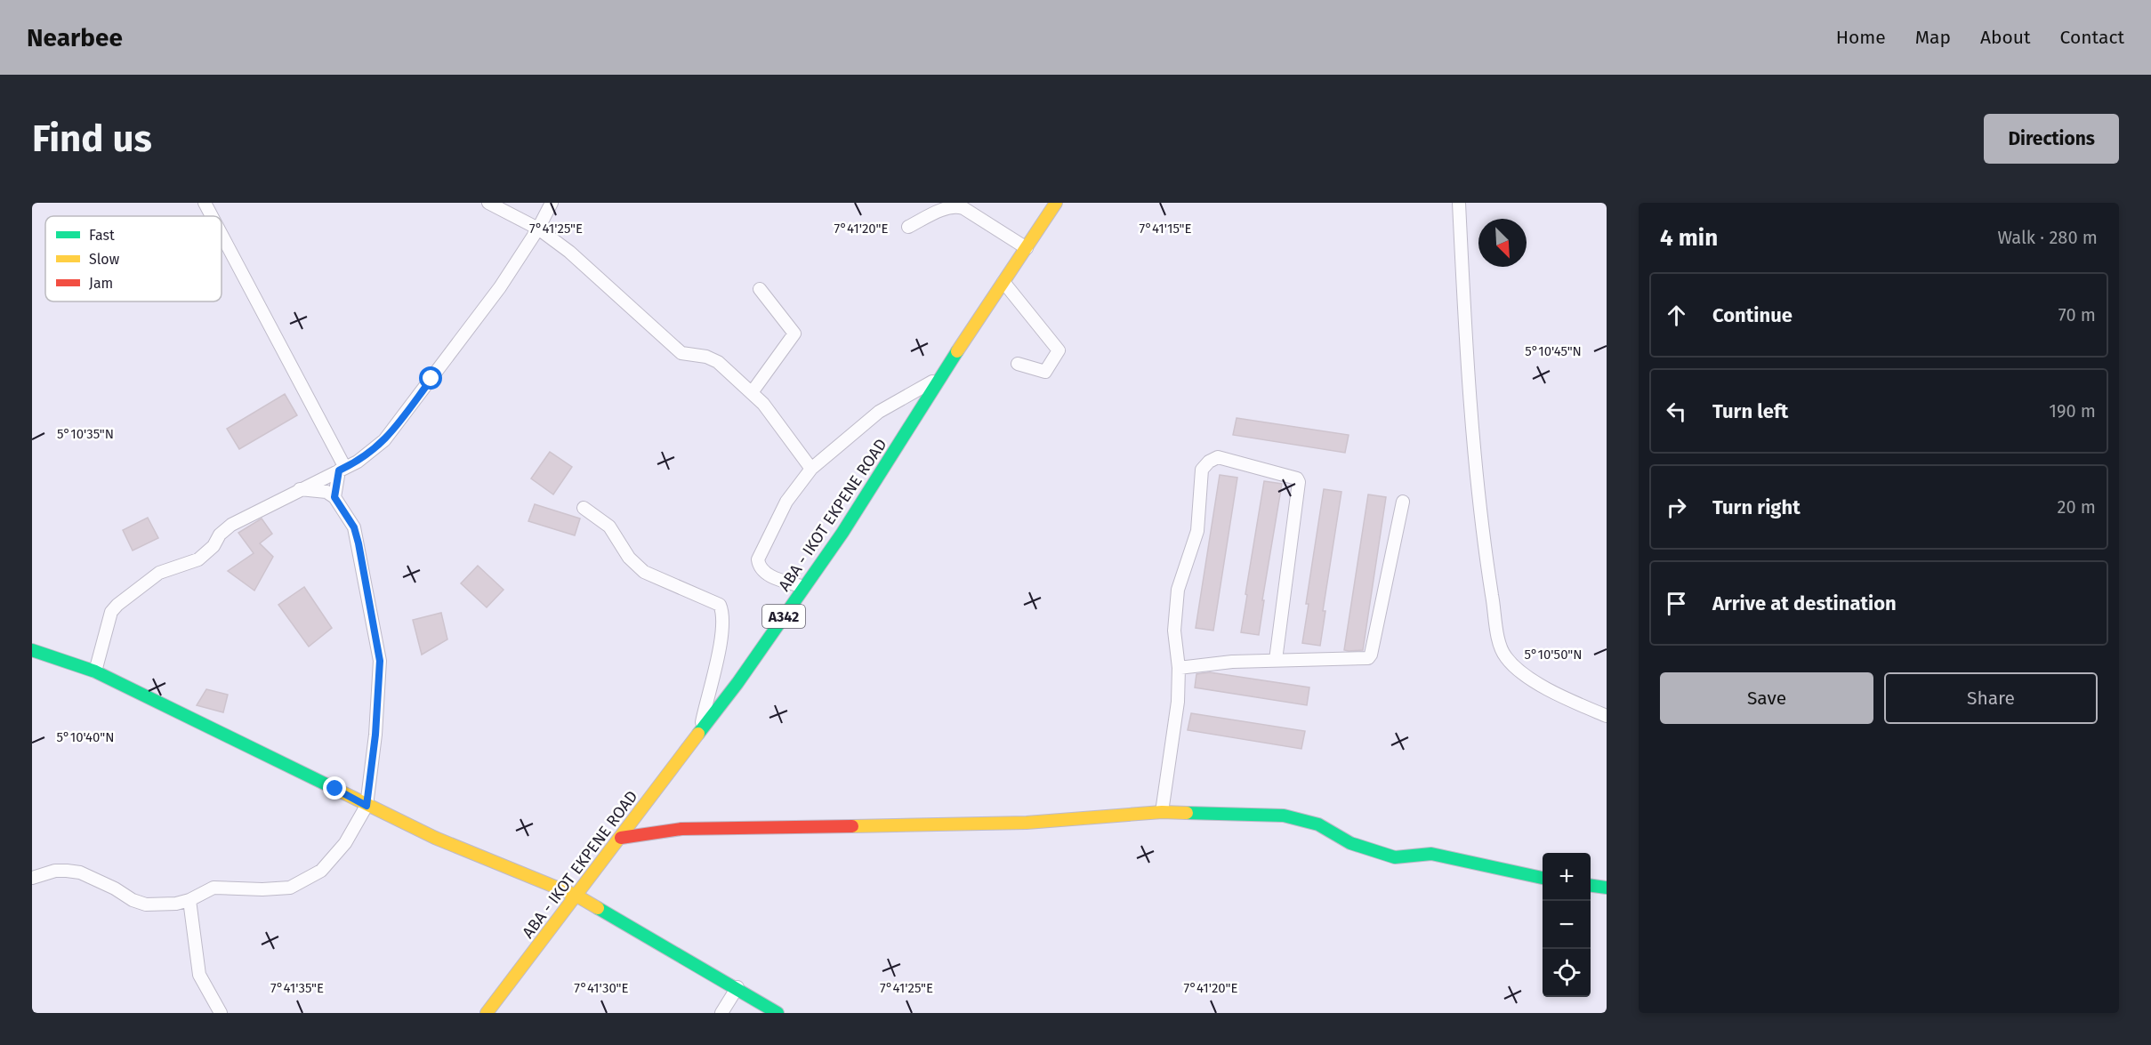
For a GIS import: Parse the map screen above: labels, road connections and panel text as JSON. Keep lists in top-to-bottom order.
{
  "streets": {
    "main road": ["ABA - IKOT EKPENE ROAD", "A342"]
  },
  "legend": ["Fast", "Slow", "Jam"],
  "north": "bottom right",
  "page": {
    "header": "Nearbee",
    "nav": [
      "Home",
      "Map",
      "About",
      "Contact"
    ],
    "buttons": [
      "Directions",
      ["Save", "Share"]
    ],
    "title": "Find us",
    "heading": ["4 min", "Walk · 280 m"],
    "list": [
      ["Continue", "70 m"],
      ["Turn left", "190 m"],
      ["Turn right", "20 m"],
      "Arrive at destination"
    ],
    "map_buttons": ["+", "−"]
  },
  "coordinates": [
    "7°41'25\"E",
    "7°41'20\"E",
    "7°41'15\"E",
    "5°10'45\"N",
    "5°10'35\"N",
    "5°10'50\"N",
    "5°10'40\"N",
    "7°41'35\"E",
    "7°41'30\"E"
  ]
}
